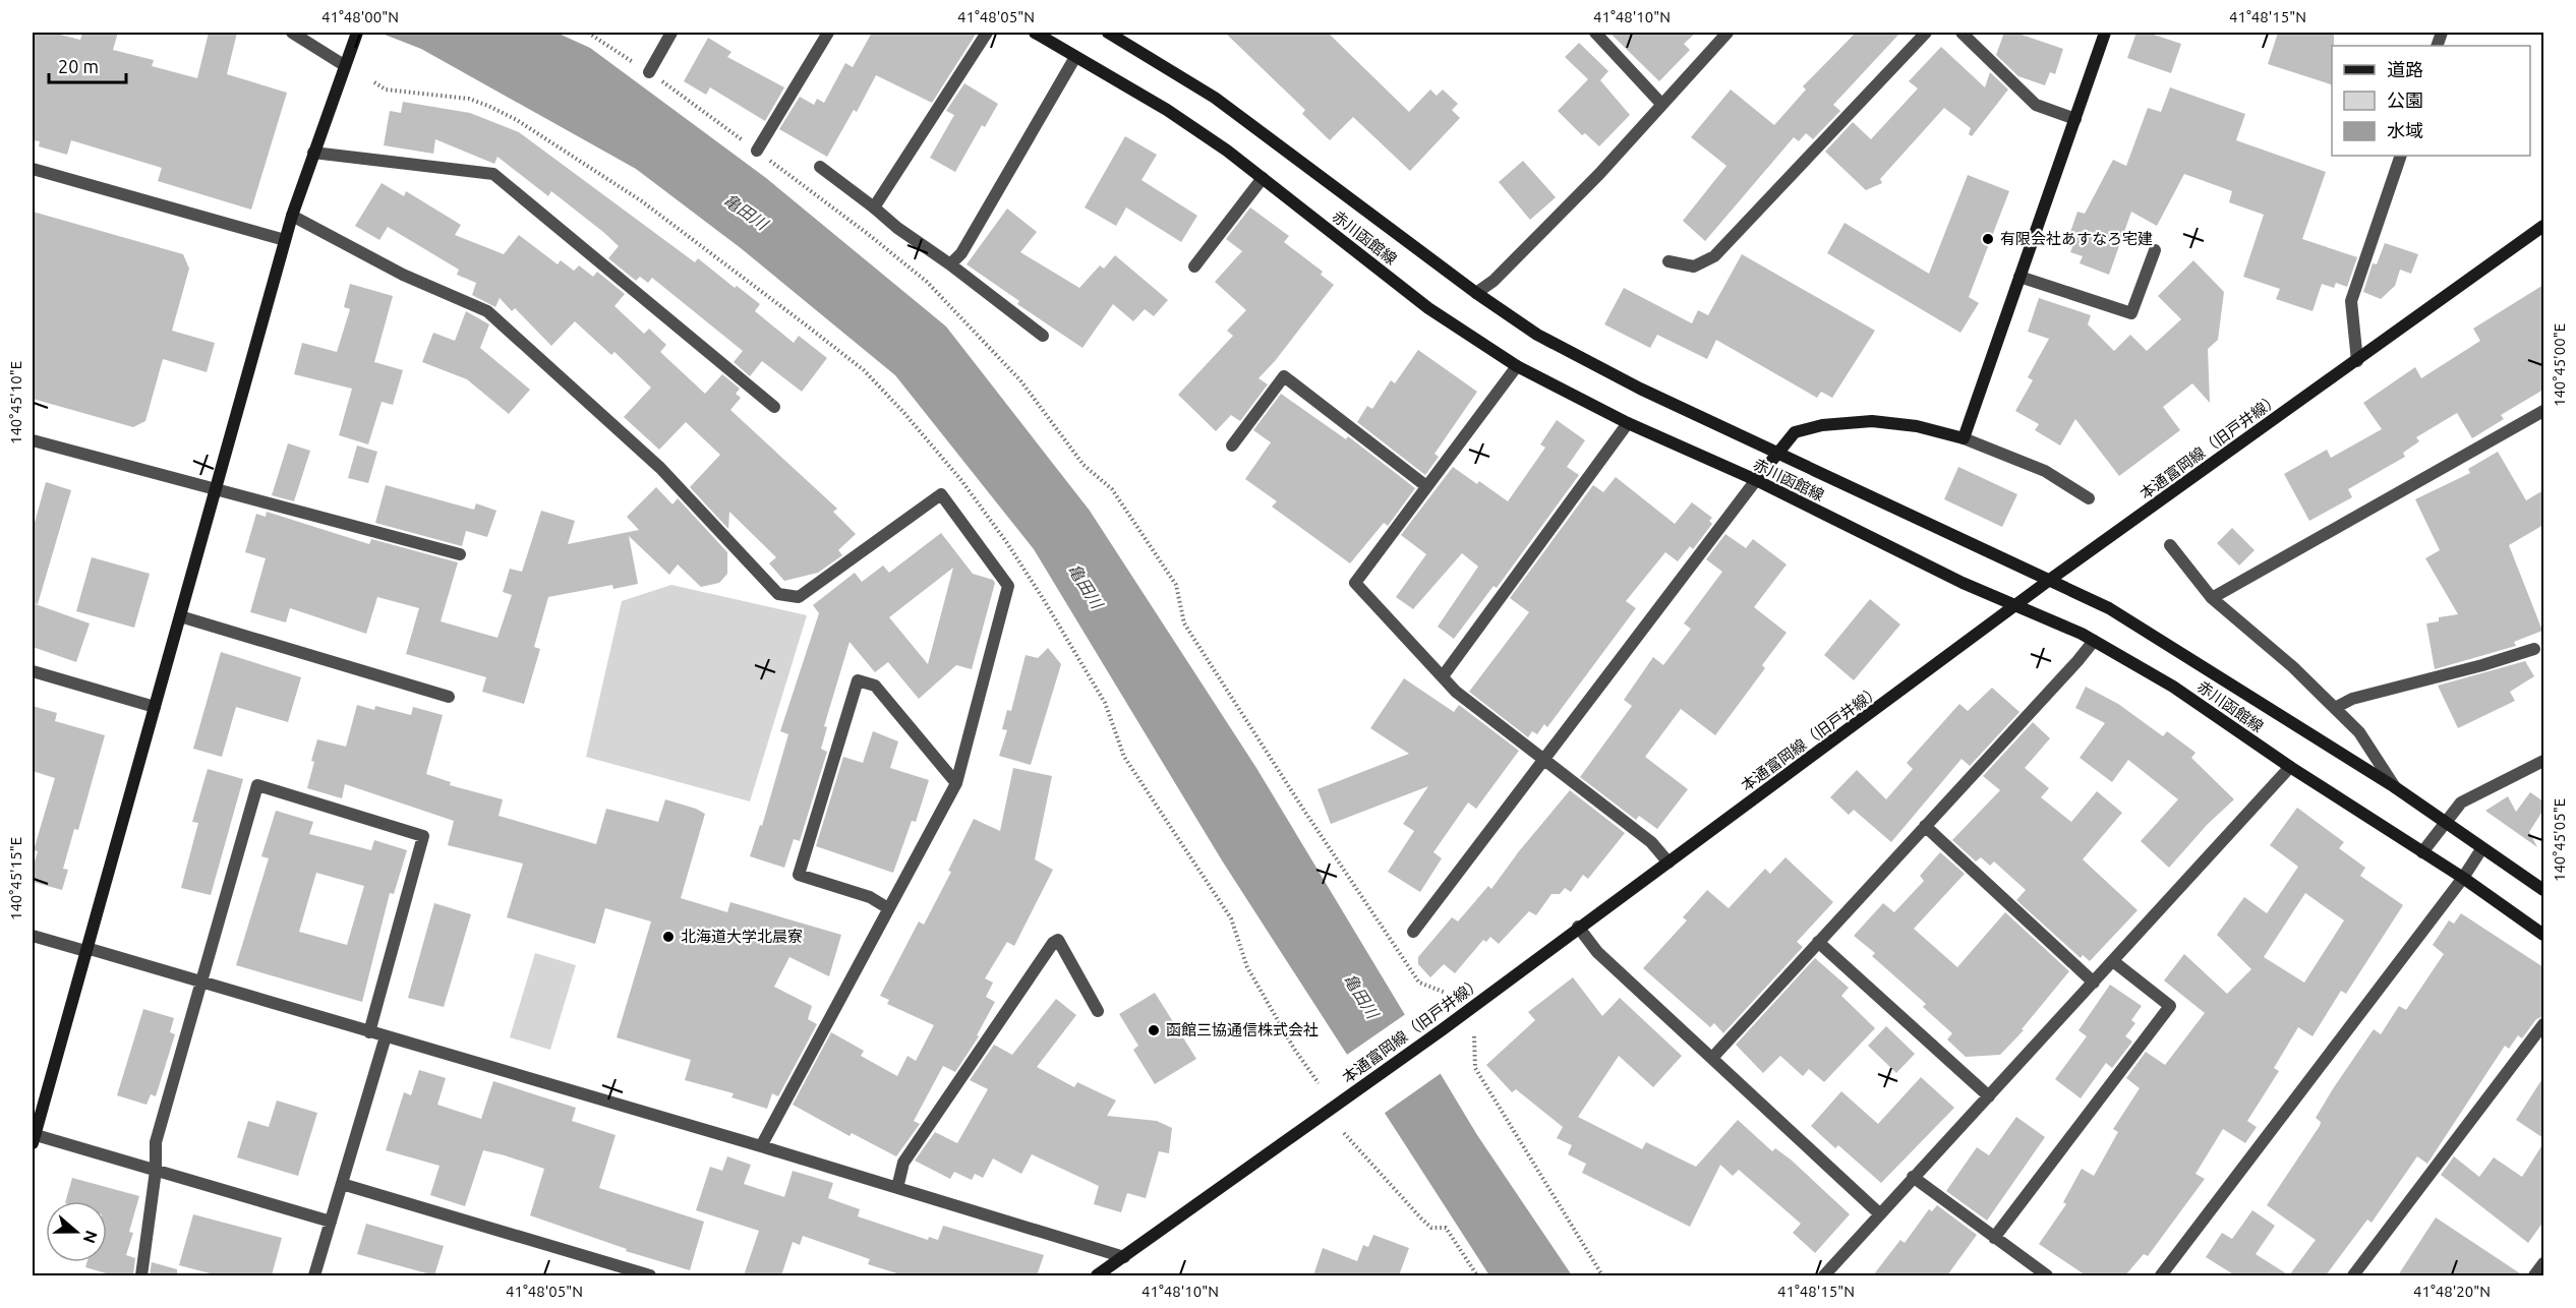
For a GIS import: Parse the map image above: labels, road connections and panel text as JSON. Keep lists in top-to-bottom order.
{
  "streets": {
    "street": ["赤川函館線", "本通富岡線（旧戸井線）"]
  },
  "crossings": [
    ["赤川函館線", "本通富岡線（旧戸井線）"]
  ],
  "water": ["亀田川"],
  "places": ["有限会社あすなろ宅建", "北海道大学北晨寮", "函館三協通信株式会社"],
  "legend": ["道路", "公園", "水域"],
  "scale_bar": "20 m",
  "north": "right",
  "coordinates": [
    "41°48'00\"N",
    "41°48'05\"N",
    "41°48'10\"N",
    "41°48'15\"N",
    "140°45'00\"E",
    "140°45'10\"E",
    "140°45'05\"E",
    "140°45'15\"E",
    "41°48'20\"N"
  ]
}
